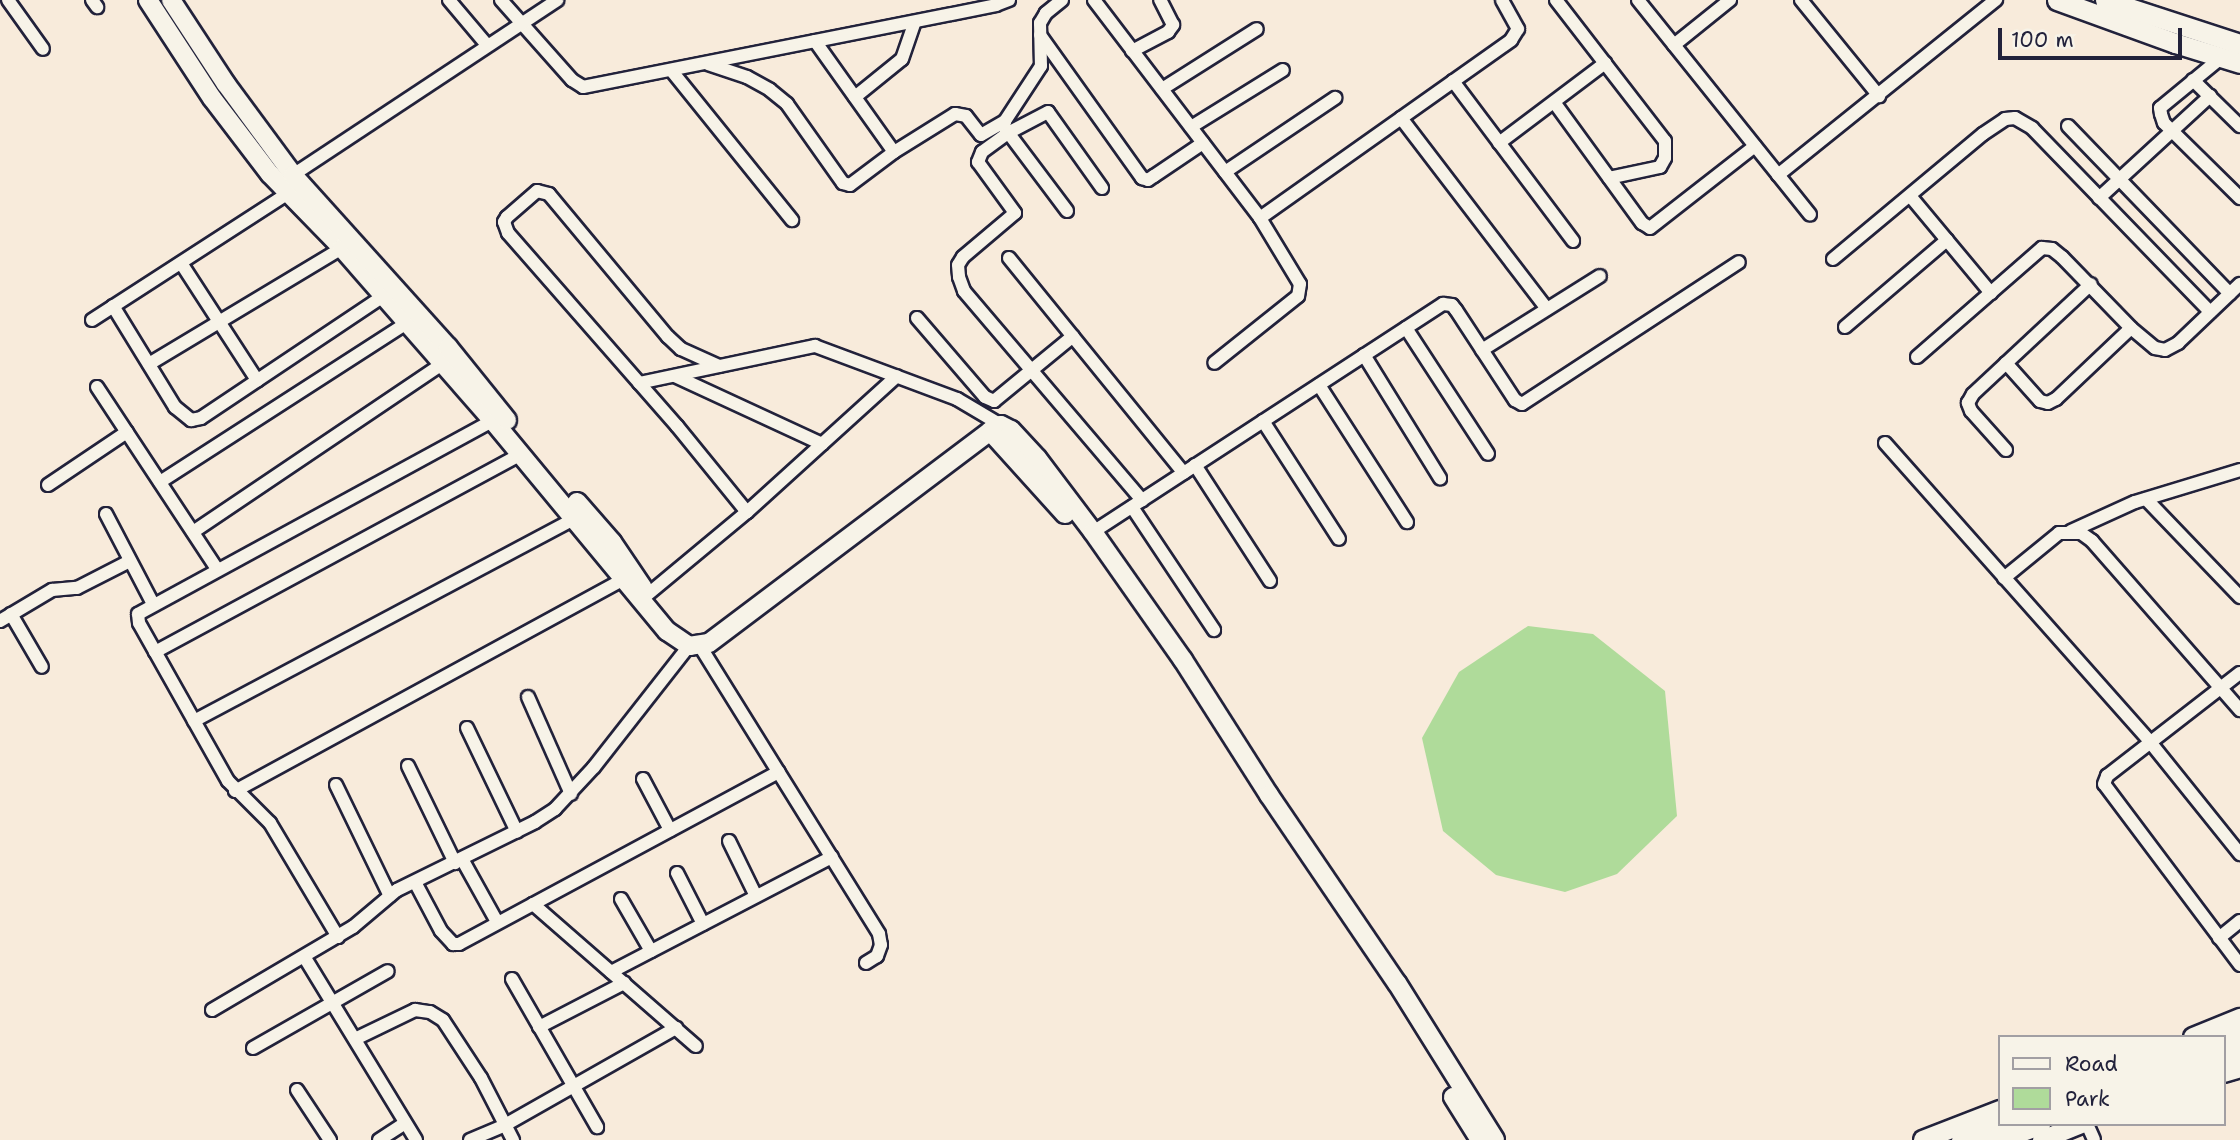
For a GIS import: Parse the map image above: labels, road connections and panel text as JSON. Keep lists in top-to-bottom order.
{
  "legend": ["Road", "Park"],
  "scale_bar": "100 m"
}
